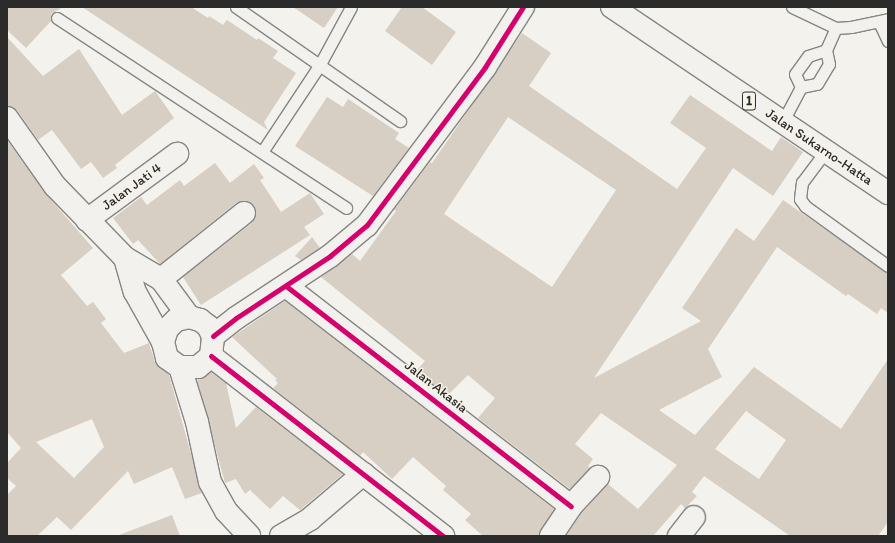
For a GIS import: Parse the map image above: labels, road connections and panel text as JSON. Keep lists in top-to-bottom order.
{
  "streets": {
    "main road": [
      "1",
      "Jalan Sukarno-Hatta",
      "Jalan Jati 4",
      "Jalan Akasia"
    ]
  }
}
